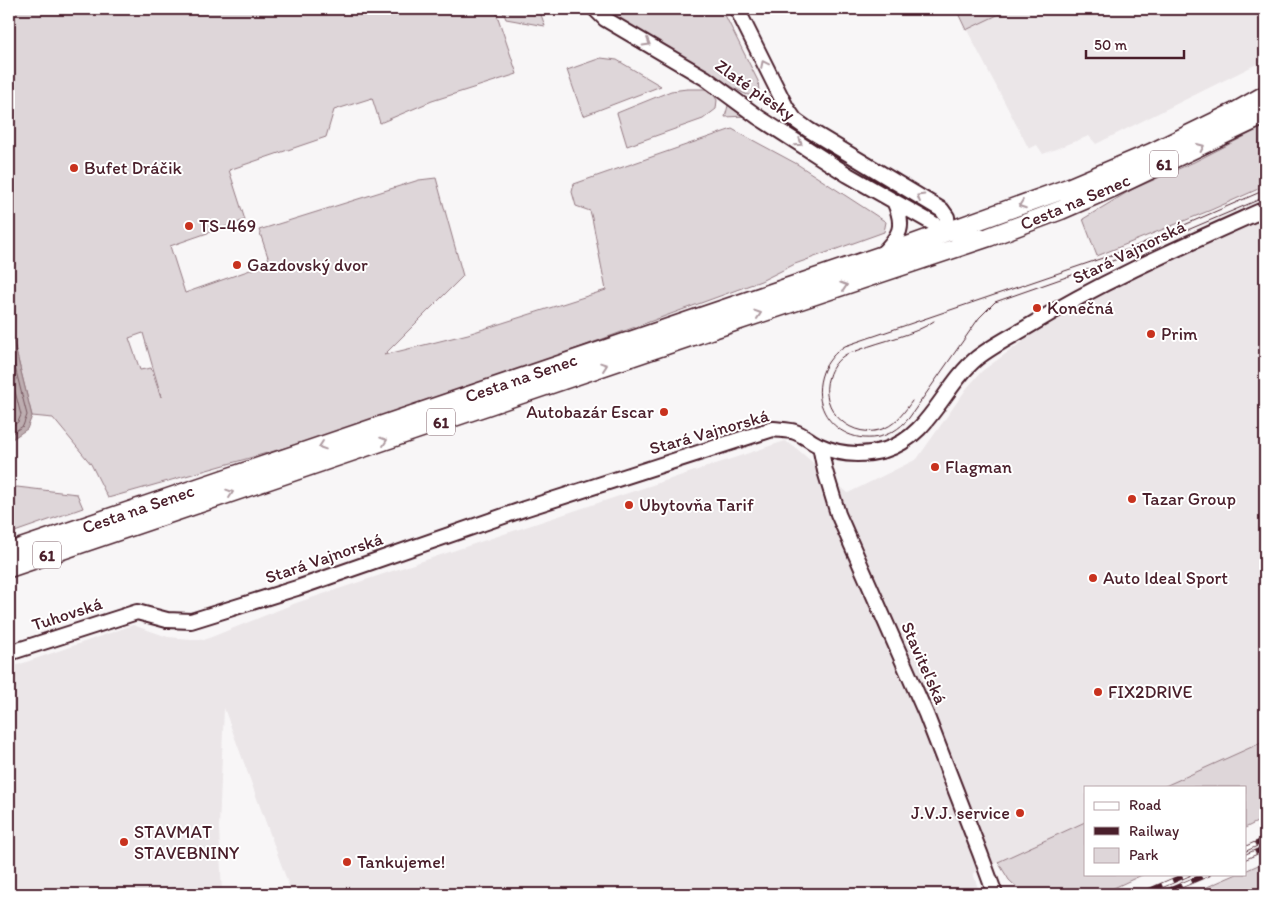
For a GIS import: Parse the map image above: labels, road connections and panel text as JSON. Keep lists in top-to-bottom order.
{
  "streets": {
    "main road": ["61", "Cesta na Senec"],
    "street": [
      "Zlaté piesky",
      "Stará Vajnorská",
      "Tuhovská",
      "Staviteľská"
    ]
  },
  "crossings": [
    ["Zlaté piesky", "Cesta na Senec"],
    ["Stará Vajnorská", "Tuhovská"],
    ["Stará Vajnorská", "Staviteľská"]
  ],
  "places": [
    "Bufet Dráčik",
    "TS-469",
    "Gazdovský dvor",
    "Konečná",
    "Prim",
    "Autobazár Escar",
    "Flagman",
    "Tazar Group",
    "Ubytovňa Tarif",
    "Auto Ideal Sport",
    "FIX2DRIVE",
    "J.V.J. service",
    "STAVMAT STAVEBNINY",
    "Tankujeme!"
  ],
  "legend": ["Road", "Railway", "Park"],
  "scale_bar": "50 m"
}
